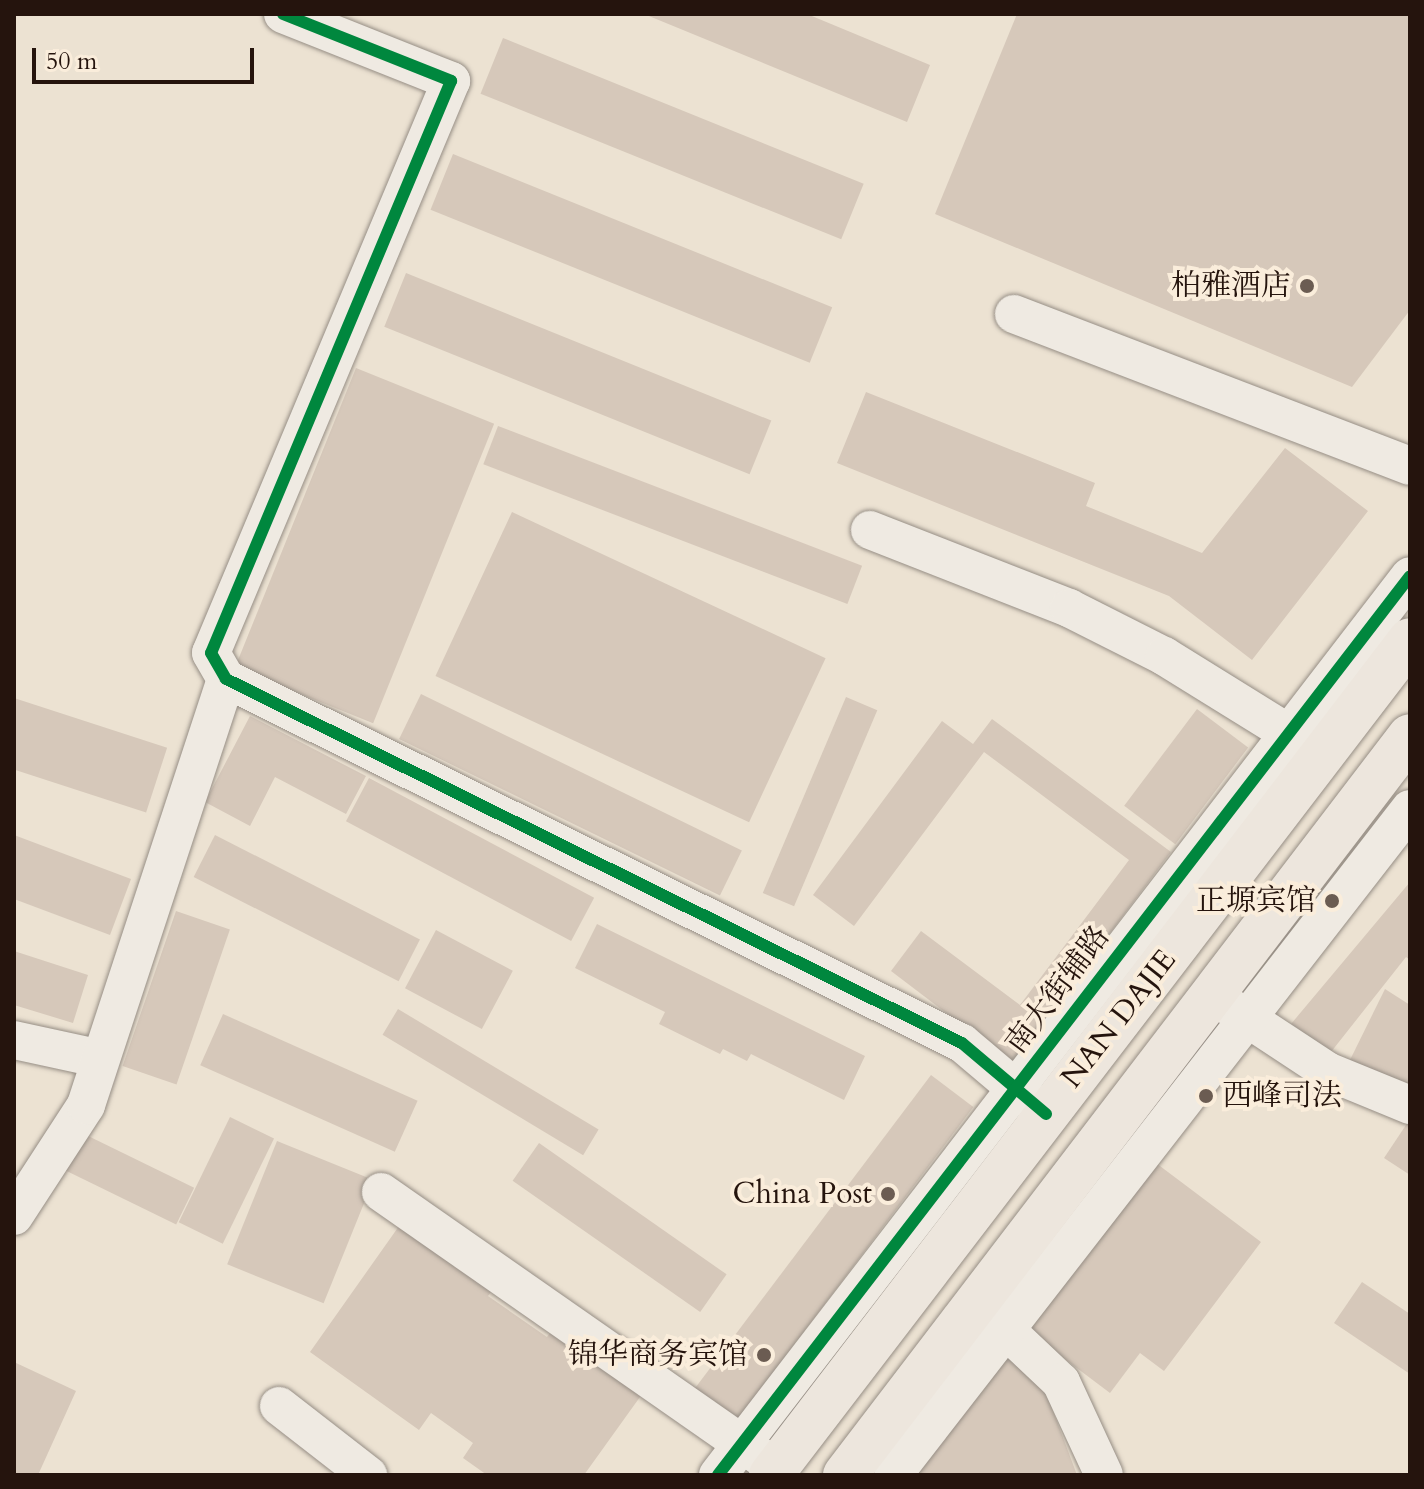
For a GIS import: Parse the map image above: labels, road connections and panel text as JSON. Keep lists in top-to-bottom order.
{
  "streets": {
    "main road": ["NAN DAJIE"],
    "cycle path": ["南大街辅路"]
  },
  "places": [
    "柏雅酒店",
    "正塬宾馆",
    "西峰司法",
    "China Post",
    "锦华商务宾馆"
  ],
  "scale_bar": "50 m"
}
